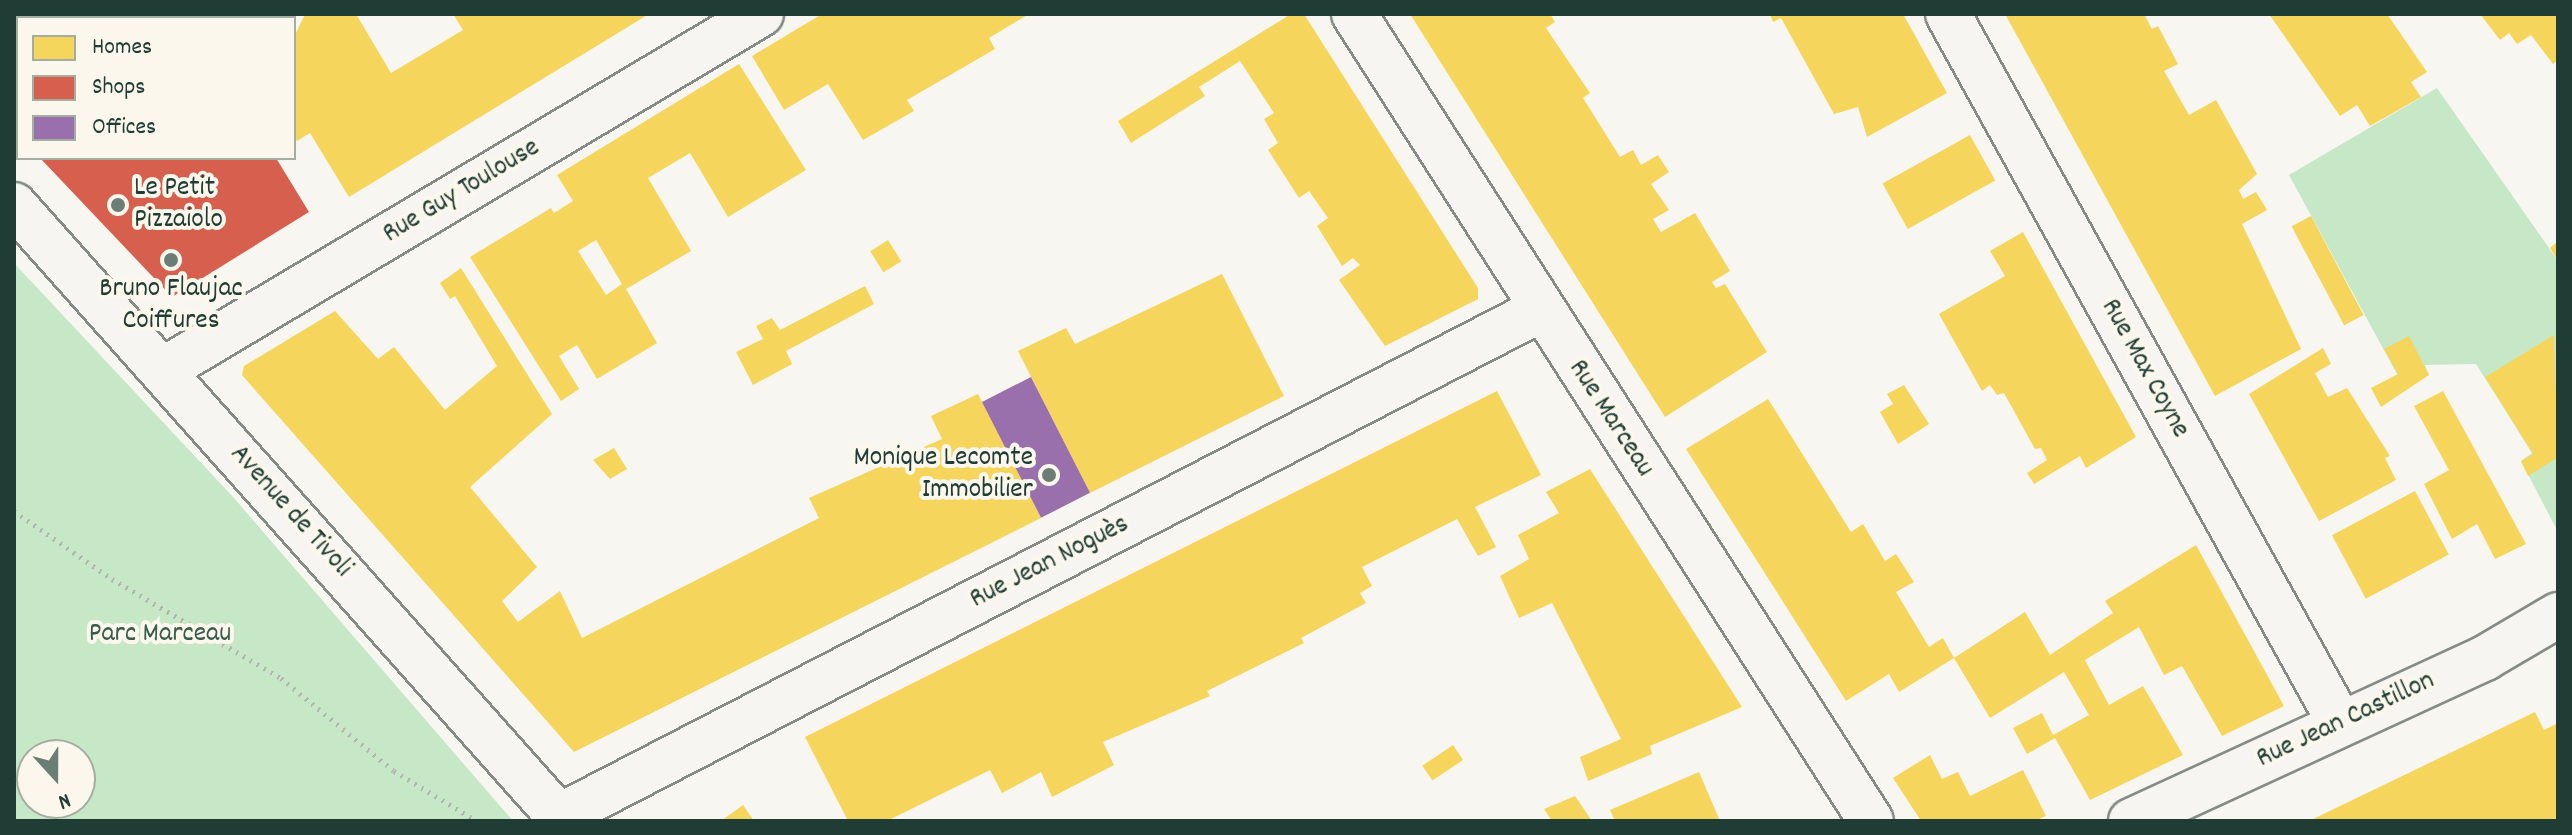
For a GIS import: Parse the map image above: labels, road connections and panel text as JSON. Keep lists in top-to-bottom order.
{
  "streets": {
    "street": [
      "Rue Guy Toulouse",
      "Rue Max Coyne",
      "Rue Marceau",
      "Avenue de Tivoli",
      "Rue Jean Noguès",
      "Rue Jean Castillon"
    ]
  },
  "crossings": [
    ["Rue Guy Toulouse", "Avenue de Tivoli"],
    ["Rue Max Coyne", "Rue Jean Castillon"],
    ["Rue Marceau", "Rue Jean Noguès"],
    ["Avenue de Tivoli", "Rue Jean Noguès"]
  ],
  "parks": ["Parc Marceau"],
  "places": ["Le Petit Pizzaiolo", "Bruno Flaujac Coiffures", "Monique Lecomte Immobilier"],
  "legend": ["Homes", "Shops", "Offices"],
  "north": "bottom"
}
